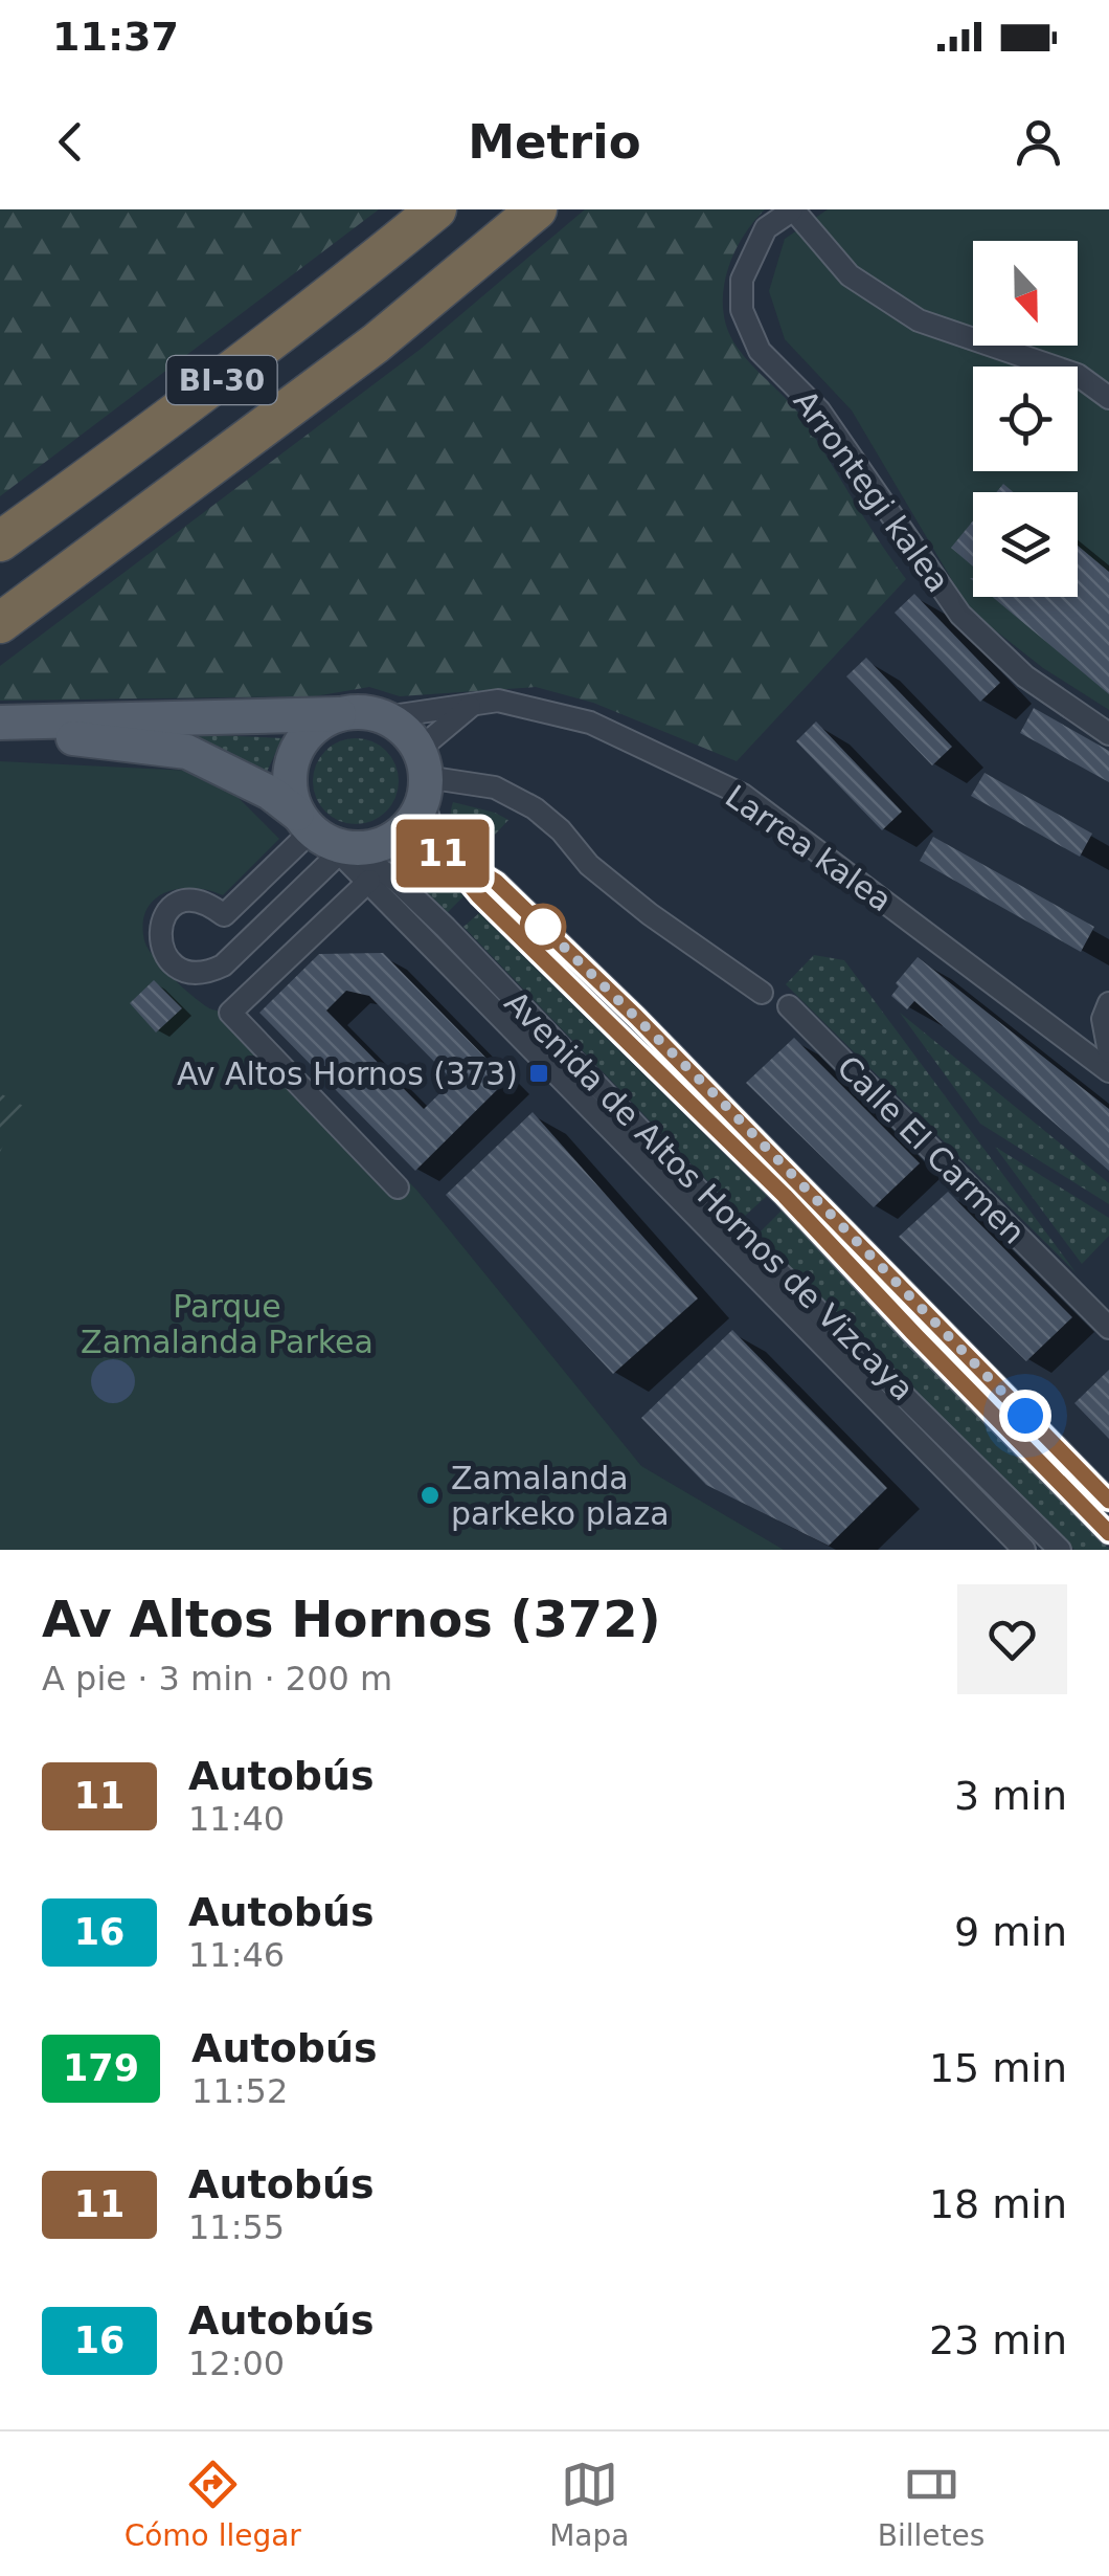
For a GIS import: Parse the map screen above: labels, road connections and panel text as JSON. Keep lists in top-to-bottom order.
{
  "streets": {
    "highway": ["BI-30"],
    "street": [
      "Arrontegi kalea",
      "Larrea kalea",
      "Calle El Carmen",
      "Avenida de Altos Hornos de Vizcaya"
    ]
  },
  "crossings": [
    ["Larrea kalea", "Avenida de Altos Hornos de Vizcaya"]
  ],
  "parks": ["Parque Zamalanda Parkea"],
  "places": {
    "transit": ["Av Altos Hornos (373)"],
    "other": ["Zamalanda parkeko plaza"]
  },
  "lines": ["bus line 11"],
  "north": "bottom",
  "page": {
    "status": "11:37",
    "header": "Metrio",
    "on_map": "11",
    "heading": ["Av Altos Hornos (372)", "A pie · 3 min · 200 m"],
    "list": [
      {
        "mark": "11",
        "name": "Autobús",
        "note": "11:40",
        "value": "3 min"
      },
      {
        "mark": "16",
        "name": "Autobús",
        "note": "11:46",
        "value": "9 min"
      },
      {
        "mark": "179",
        "name": "Autobús",
        "note": "11:52",
        "value": "15 min"
      },
      {
        "mark": "11",
        "name": "Autobús",
        "note": "11:55",
        "value": "18 min"
      },
      {
        "mark": "16",
        "name": "Autobús",
        "note": "12:00",
        "value": "23 min"
      }
    ],
    "tabs": ["Cómo llegar", "Mapa", "Billetes"]
  }
}
